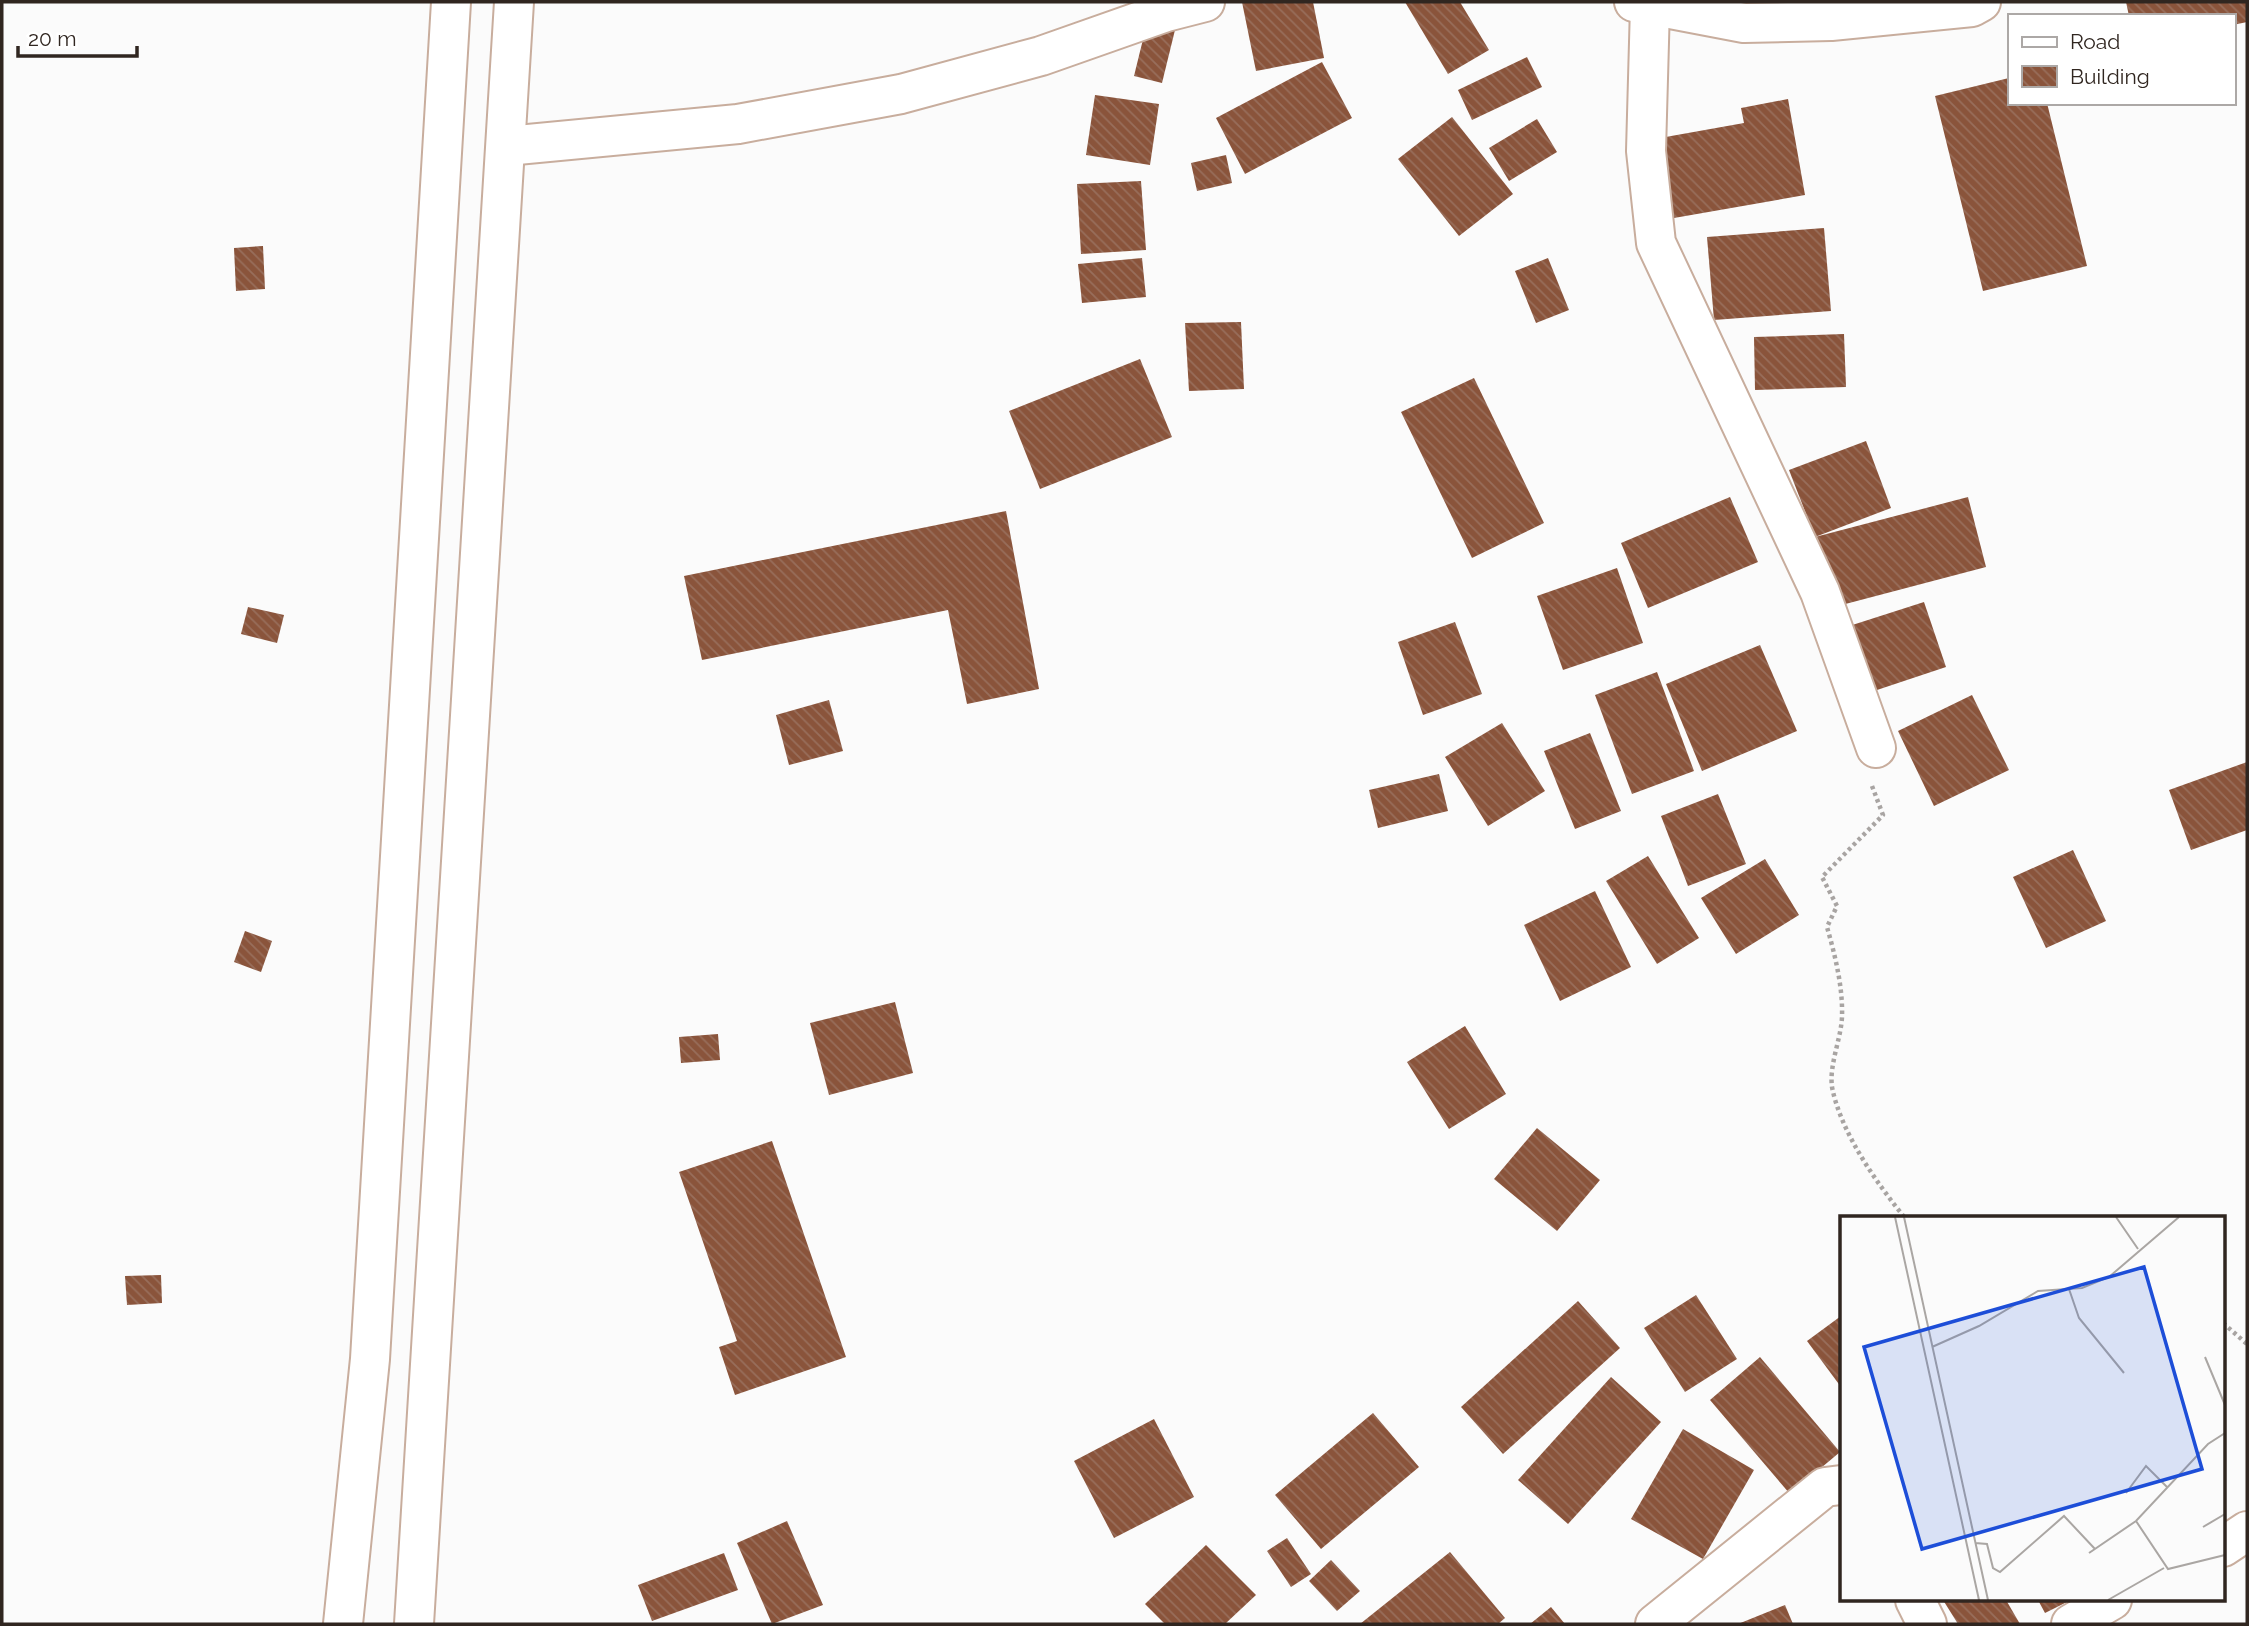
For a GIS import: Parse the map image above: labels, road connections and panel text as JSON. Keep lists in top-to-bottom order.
{
  "legend": ["Road", "Building"],
  "scale_bar": "20 m"
}
